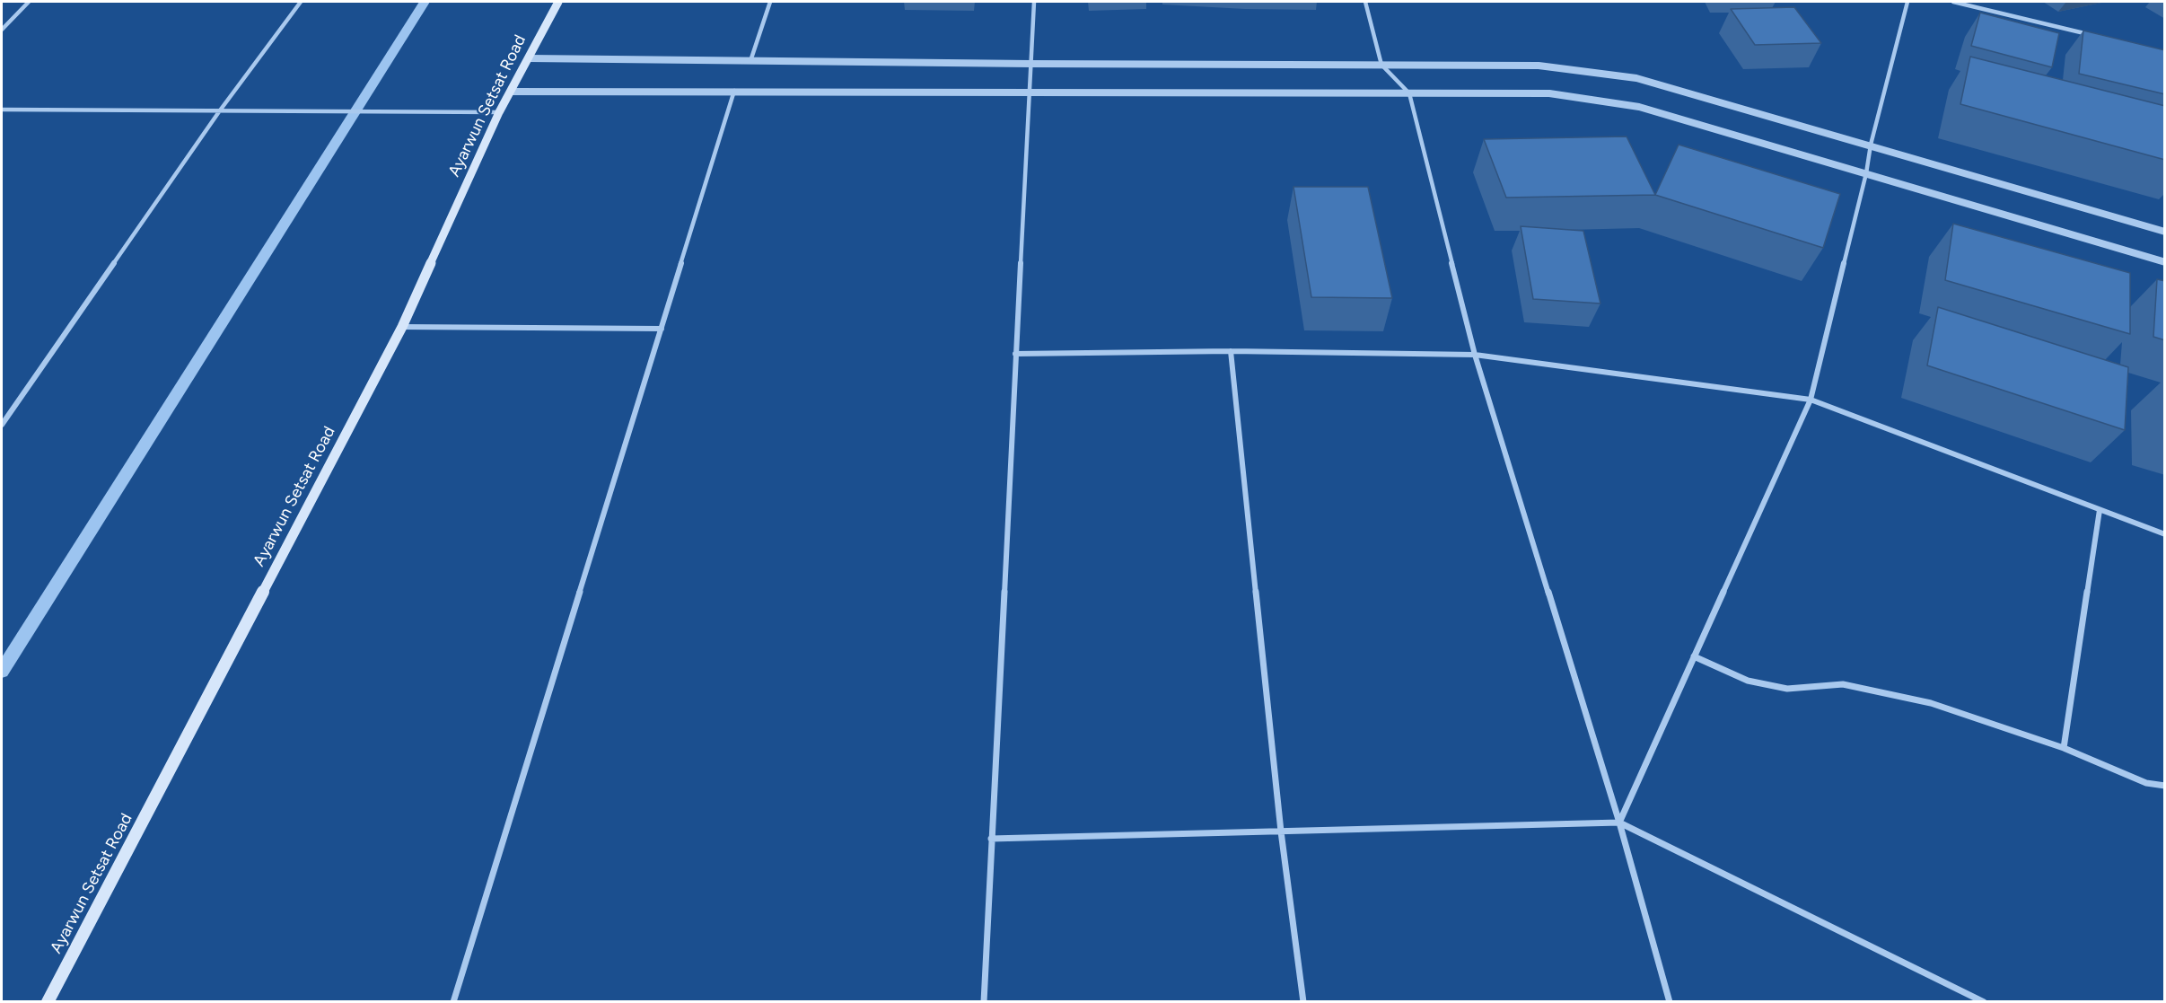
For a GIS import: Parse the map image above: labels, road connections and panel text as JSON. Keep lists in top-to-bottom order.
{
  "streets": {
    "main road": ["Ayarwun Setsat Road"]
  }
}
